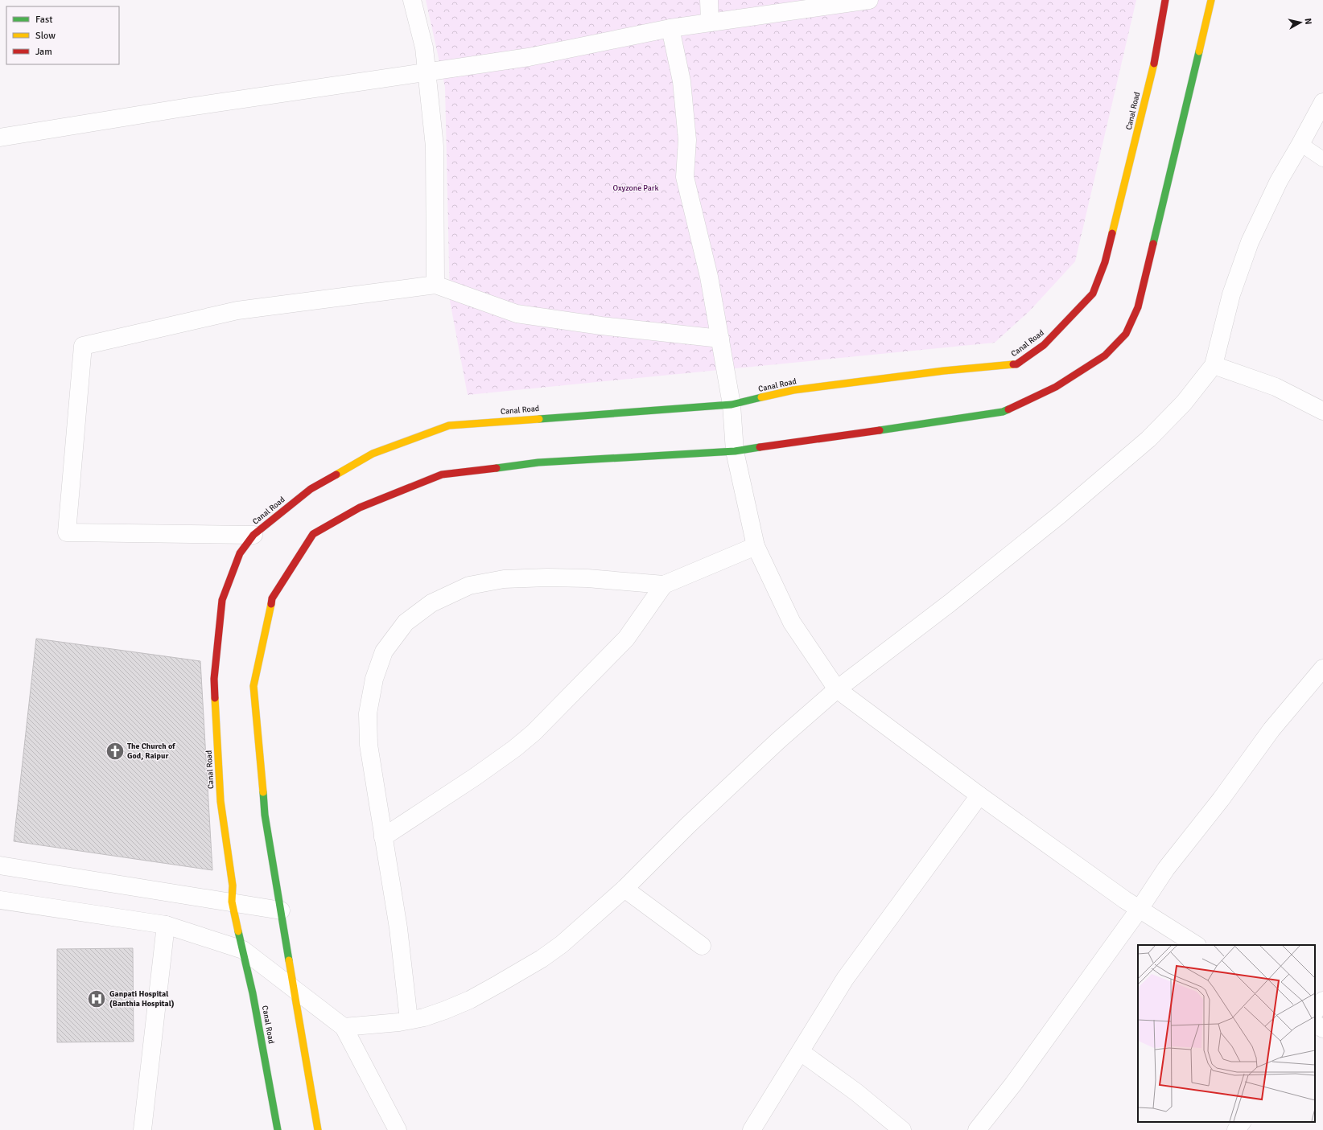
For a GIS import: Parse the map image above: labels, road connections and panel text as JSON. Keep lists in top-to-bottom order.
{
  "streets": {
    "main road": ["Canal Road"]
  },
  "parks": ["Oxyzone Park"],
  "places": {
    "church": ["The Church of God, Raipur"],
    "hospital": ["Ganpati Hospital (Banthia Hospital)"]
  },
  "legend": ["Fast", "Slow", "Jam"],
  "north": "right"
}
